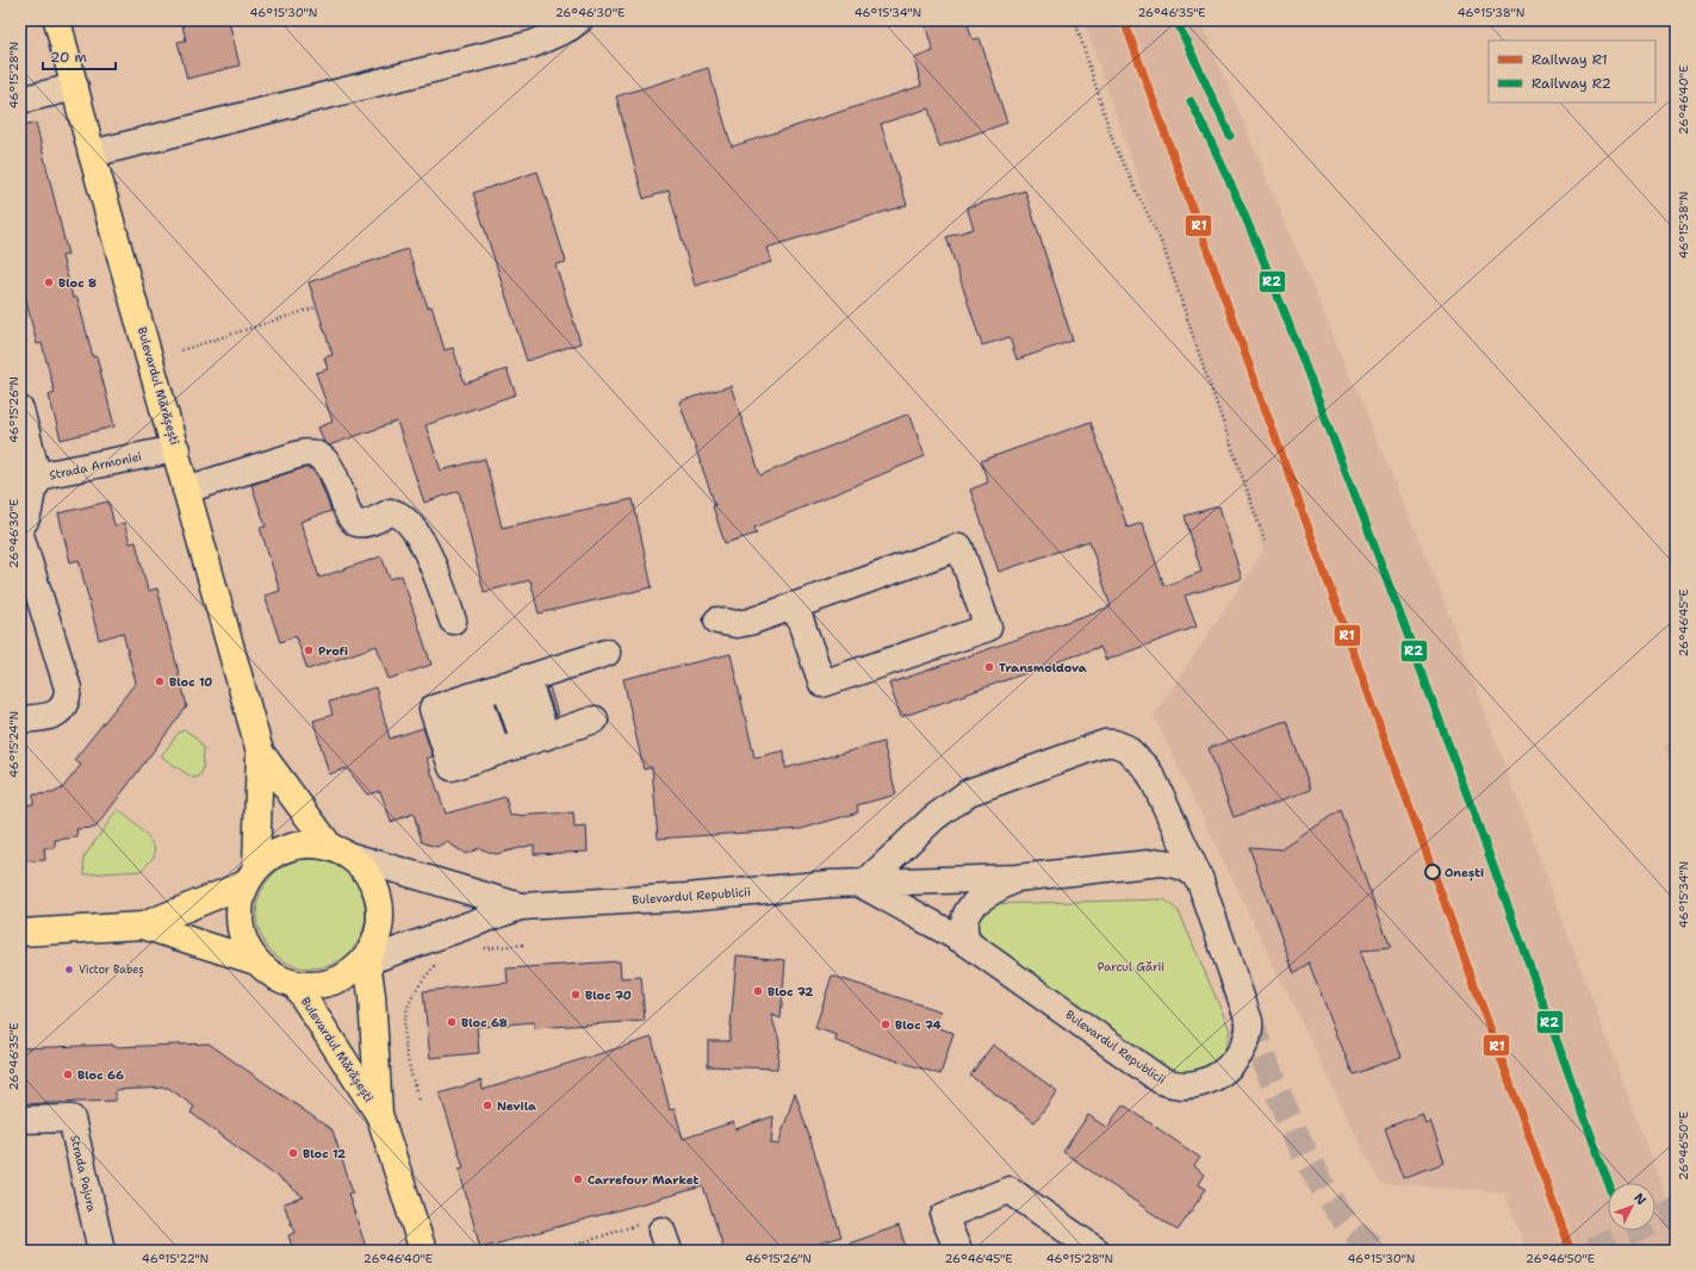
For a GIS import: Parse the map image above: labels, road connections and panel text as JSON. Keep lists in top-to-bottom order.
{
  "streets": {
    "main road": ["Bulevardul Mărășești"],
    "street": ["Strada Armoniei", "Bulevardul Republicii", "Strada Pajura"]
  },
  "crossings": [
    ["Bulevardul Mărășești", "Strada Armoniei"],
    ["Bulevardul Mărășești", "Bulevardul Republicii"]
  ],
  "parks": ["Parcul Gării"],
  "places": [
    "Bloc 8",
    "Profi",
    "Transmoldova",
    "Bloc 10",
    "Onești",
    "Victor Babeș",
    "Bloc 72",
    "Bloc 70",
    "Bloc 68",
    "Bloc 74",
    "Bloc 66",
    "Nevila",
    "Bloc 12",
    "Carrefour Market"
  ],
  "lines": ["rail line R1", "rail line R2"],
  "legend": ["Railway R1", "Railway R2"],
  "scale_bar": "20 m",
  "north": "top right",
  "coordinates": [
    "46°15'30\"N",
    "26°46'30\"E",
    "46°15'34\"N",
    "26°46'35\"E",
    "46°15'38\"N",
    "46°15'28\"N",
    "26°46'40\"E",
    "46°15'26\"N",
    "26°46'45\"E",
    "46°15'24\"N",
    "26°46'50\"E",
    "46°15'22\"N"
  ]
}
